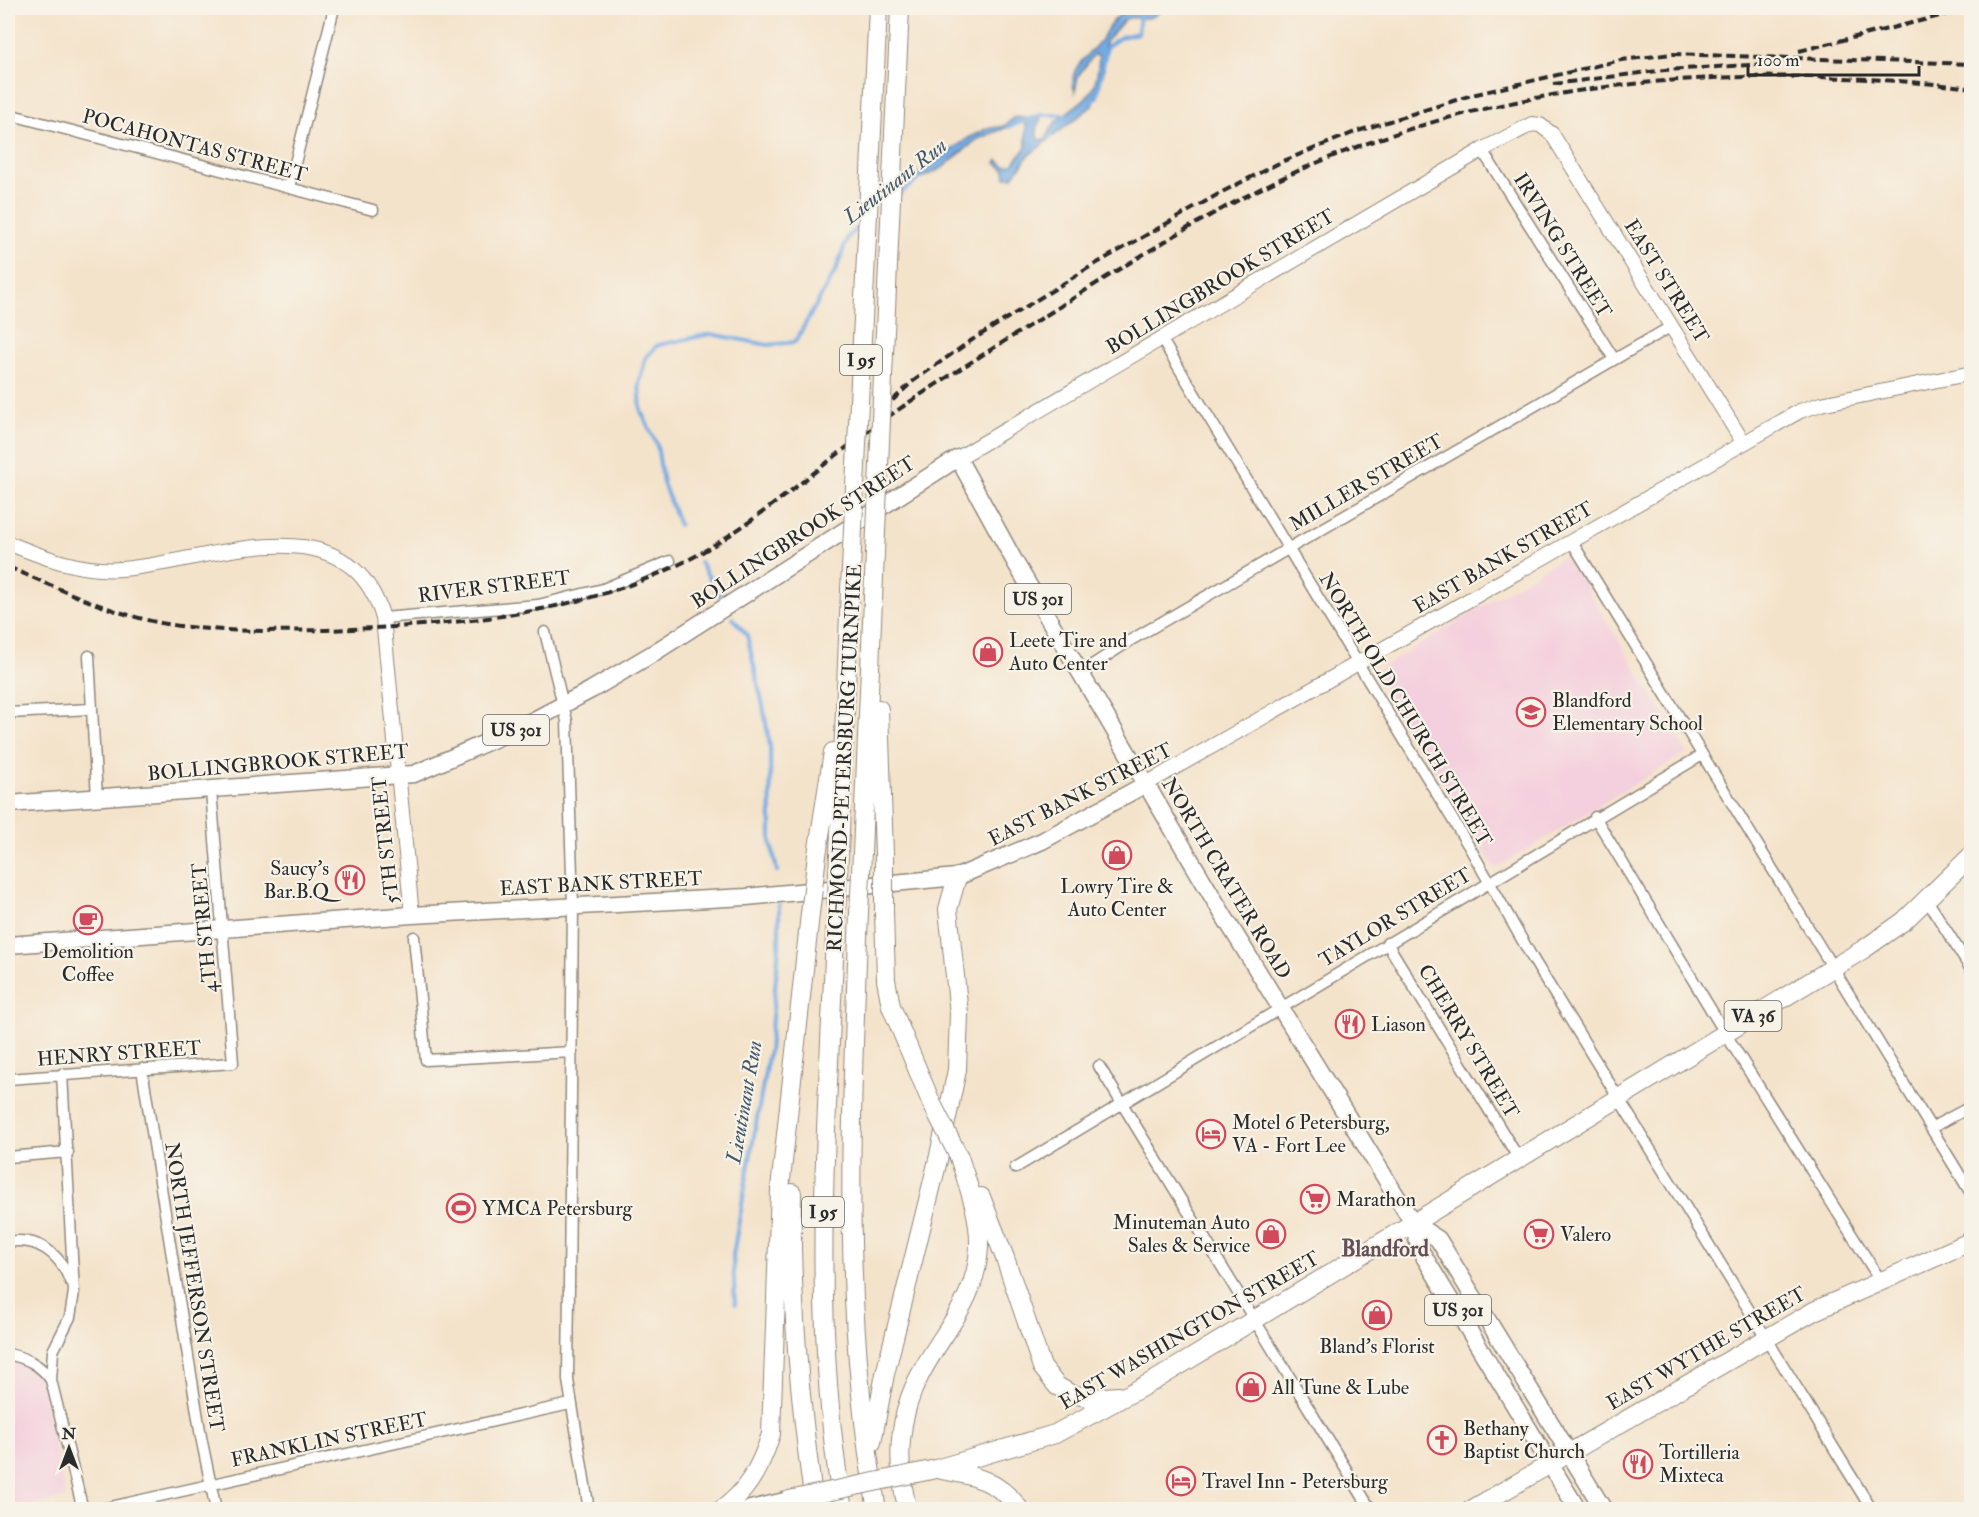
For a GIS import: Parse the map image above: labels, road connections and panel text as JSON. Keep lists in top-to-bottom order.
{
  "streets": {
    "highway": [
      "I 95",
      "RICHMOND-PETERSBURG TURNPIKE",
      "VA 36",
      "EAST WASHINGTON STREET",
      "EAST WYTHE STREET"
    ],
    "main road": [
      "BOLLINGBROOK STREET",
      "EAST BANK STREET",
      "US 301",
      "NORTH CRATER ROAD"
    ],
    "street": [
      "POCAHONTAS STREET",
      "IRVING STREET",
      "EAST STREET",
      "MILLER STREET",
      "RIVER STREET",
      "NORTH OLD CHURCH STREET",
      "5TH STREET",
      "TAYLOR STREET",
      "4TH STREET",
      "CHERRY STREET",
      "HENRY STREET",
      "NORTH JEFFERSON STREET",
      "FRANKLIN STREET"
    ]
  },
  "crossings": [
    ["IRVING STREET", "BOLLINGBROOK STREET"],
    ["IRVING STREET", "MILLER STREET"],
    ["BOLLINGBROOK STREET", "EAST STREET"],
    ["BOLLINGBROOK STREET", "NORTH OLD CHURCH STREET"],
    ["BOLLINGBROOK STREET", "5TH STREET"],
    ["BOLLINGBROOK STREET", "NORTH CRATER ROAD"],
    ["BOLLINGBROOK STREET", "4TH STREET"],
    ["EAST STREET", "MILLER STREET"],
    ["EAST STREET", "EAST BANK STREET"],
    ["MILLER STREET", "NORTH OLD CHURCH STREET"],
    ["MILLER STREET", "NORTH CRATER ROAD"],
    ["EAST BANK STREET", "NORTH OLD CHURCH STREET"],
    ["EAST BANK STREET", "5TH STREET"],
    ["EAST BANK STREET", "NORTH CRATER ROAD"],
    ["EAST BANK STREET", "4TH STREET"],
    ["RIVER STREET", "5TH STREET"],
    ["US 301", "NORTH CRATER ROAD"],
    ["US 301", "EAST WASHINGTON STREET"],
    ["US 301", "EAST WYTHE STREET"],
    ["NORTH OLD CHURCH STREET", "TAYLOR STREET"],
    ["NORTH OLD CHURCH STREET", "EAST WASHINGTON STREET"],
    ["NORTH OLD CHURCH STREET", "EAST WYTHE STREET"],
    ["NORTH CRATER ROAD", "TAYLOR STREET"],
    ["NORTH CRATER ROAD", "EAST WASHINGTON STREET"],
    ["TAYLOR STREET", "CHERRY STREET"],
    ["4TH STREET", "HENRY STREET"],
    ["CHERRY STREET", "EAST WASHINGTON STREET"],
    ["HENRY STREET", "NORTH JEFFERSON STREET"],
    ["NORTH JEFFERSON STREET", "FRANKLIN STREET"]
  ],
  "districts": ["Blandford"],
  "water": ["Lieutinant Run"],
  "places": {
    "shop": [
      "Leete Tire and Auto Center",
      "Lowry Tire & Auto Center",
      "Minuteman Auto Sales & Service",
      "Bland's Florist",
      "All Tune & Lube"
    ],
    "school or university": ["Blandford Elementary School"],
    "restaurant": ["Saucy's Bar.B.Q", "Liason", "Tortilleria Mixteca"],
    "cafe": ["Demolition Coffee"],
    "hotel": ["Motel 6 Petersburg, VA - Fort Lee", "Travel Inn - Petersburg"],
    "supermarket": ["Marathon", "Valero"],
    "sports": ["YMCA Petersburg"],
    "church": ["Bethany Baptist Church"]
  },
  "scale_bar": "100 m",
  "north": "top"
}
